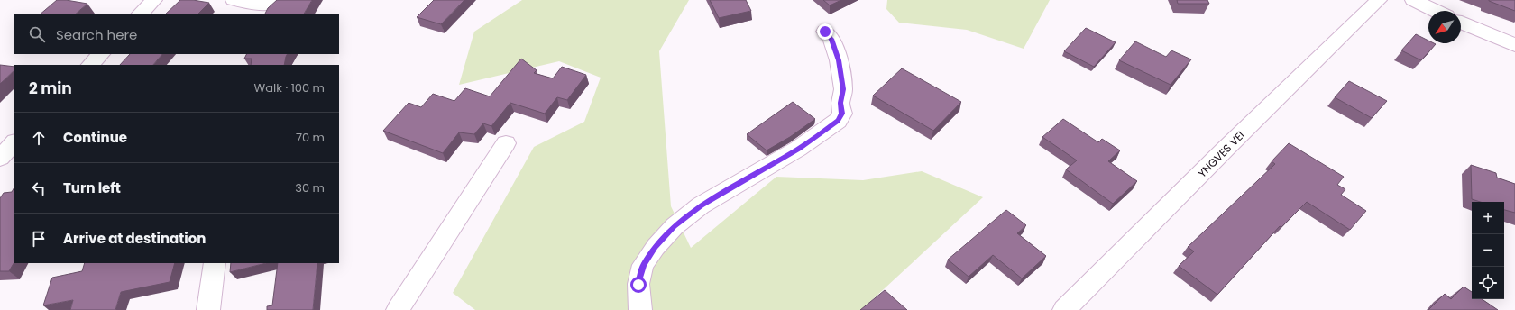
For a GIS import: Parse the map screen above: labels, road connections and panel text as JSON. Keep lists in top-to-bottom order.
{
  "streets": {
    "street": ["YNGVES VEI"]
  },
  "north": "bottom left",
  "page": {
    "search": "Search here",
    "heading": ["2 min", "Walk · 100 m"],
    "list": [
      ["Continue", "70 m"],
      ["Turn left", "30 m"],
      "Arrive at destination"
    ],
    "map_buttons": ["+", "−"]
  }
}
